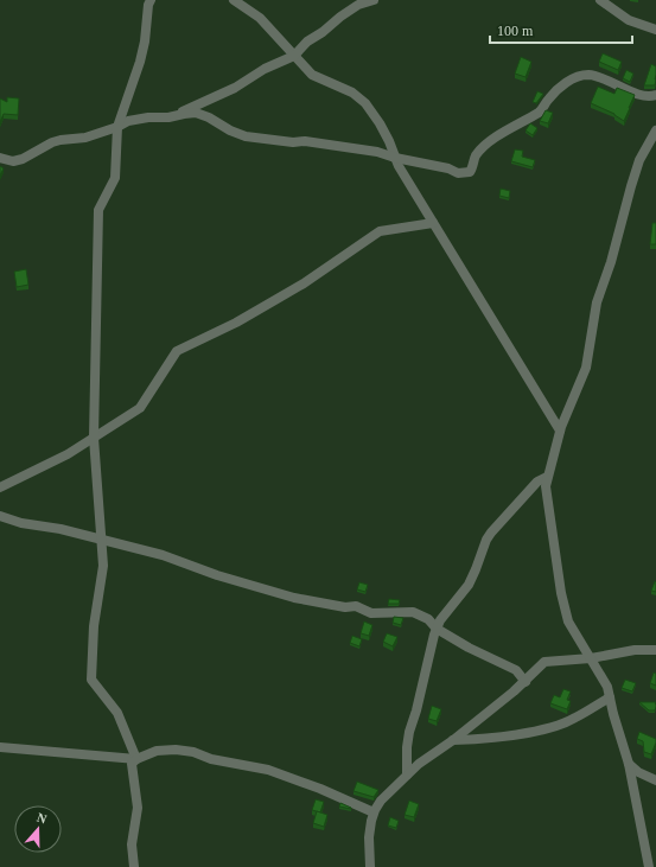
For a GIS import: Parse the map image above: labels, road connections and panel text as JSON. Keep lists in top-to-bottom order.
{
  "scale_bar": "100 m",
  "north": "top"
}
